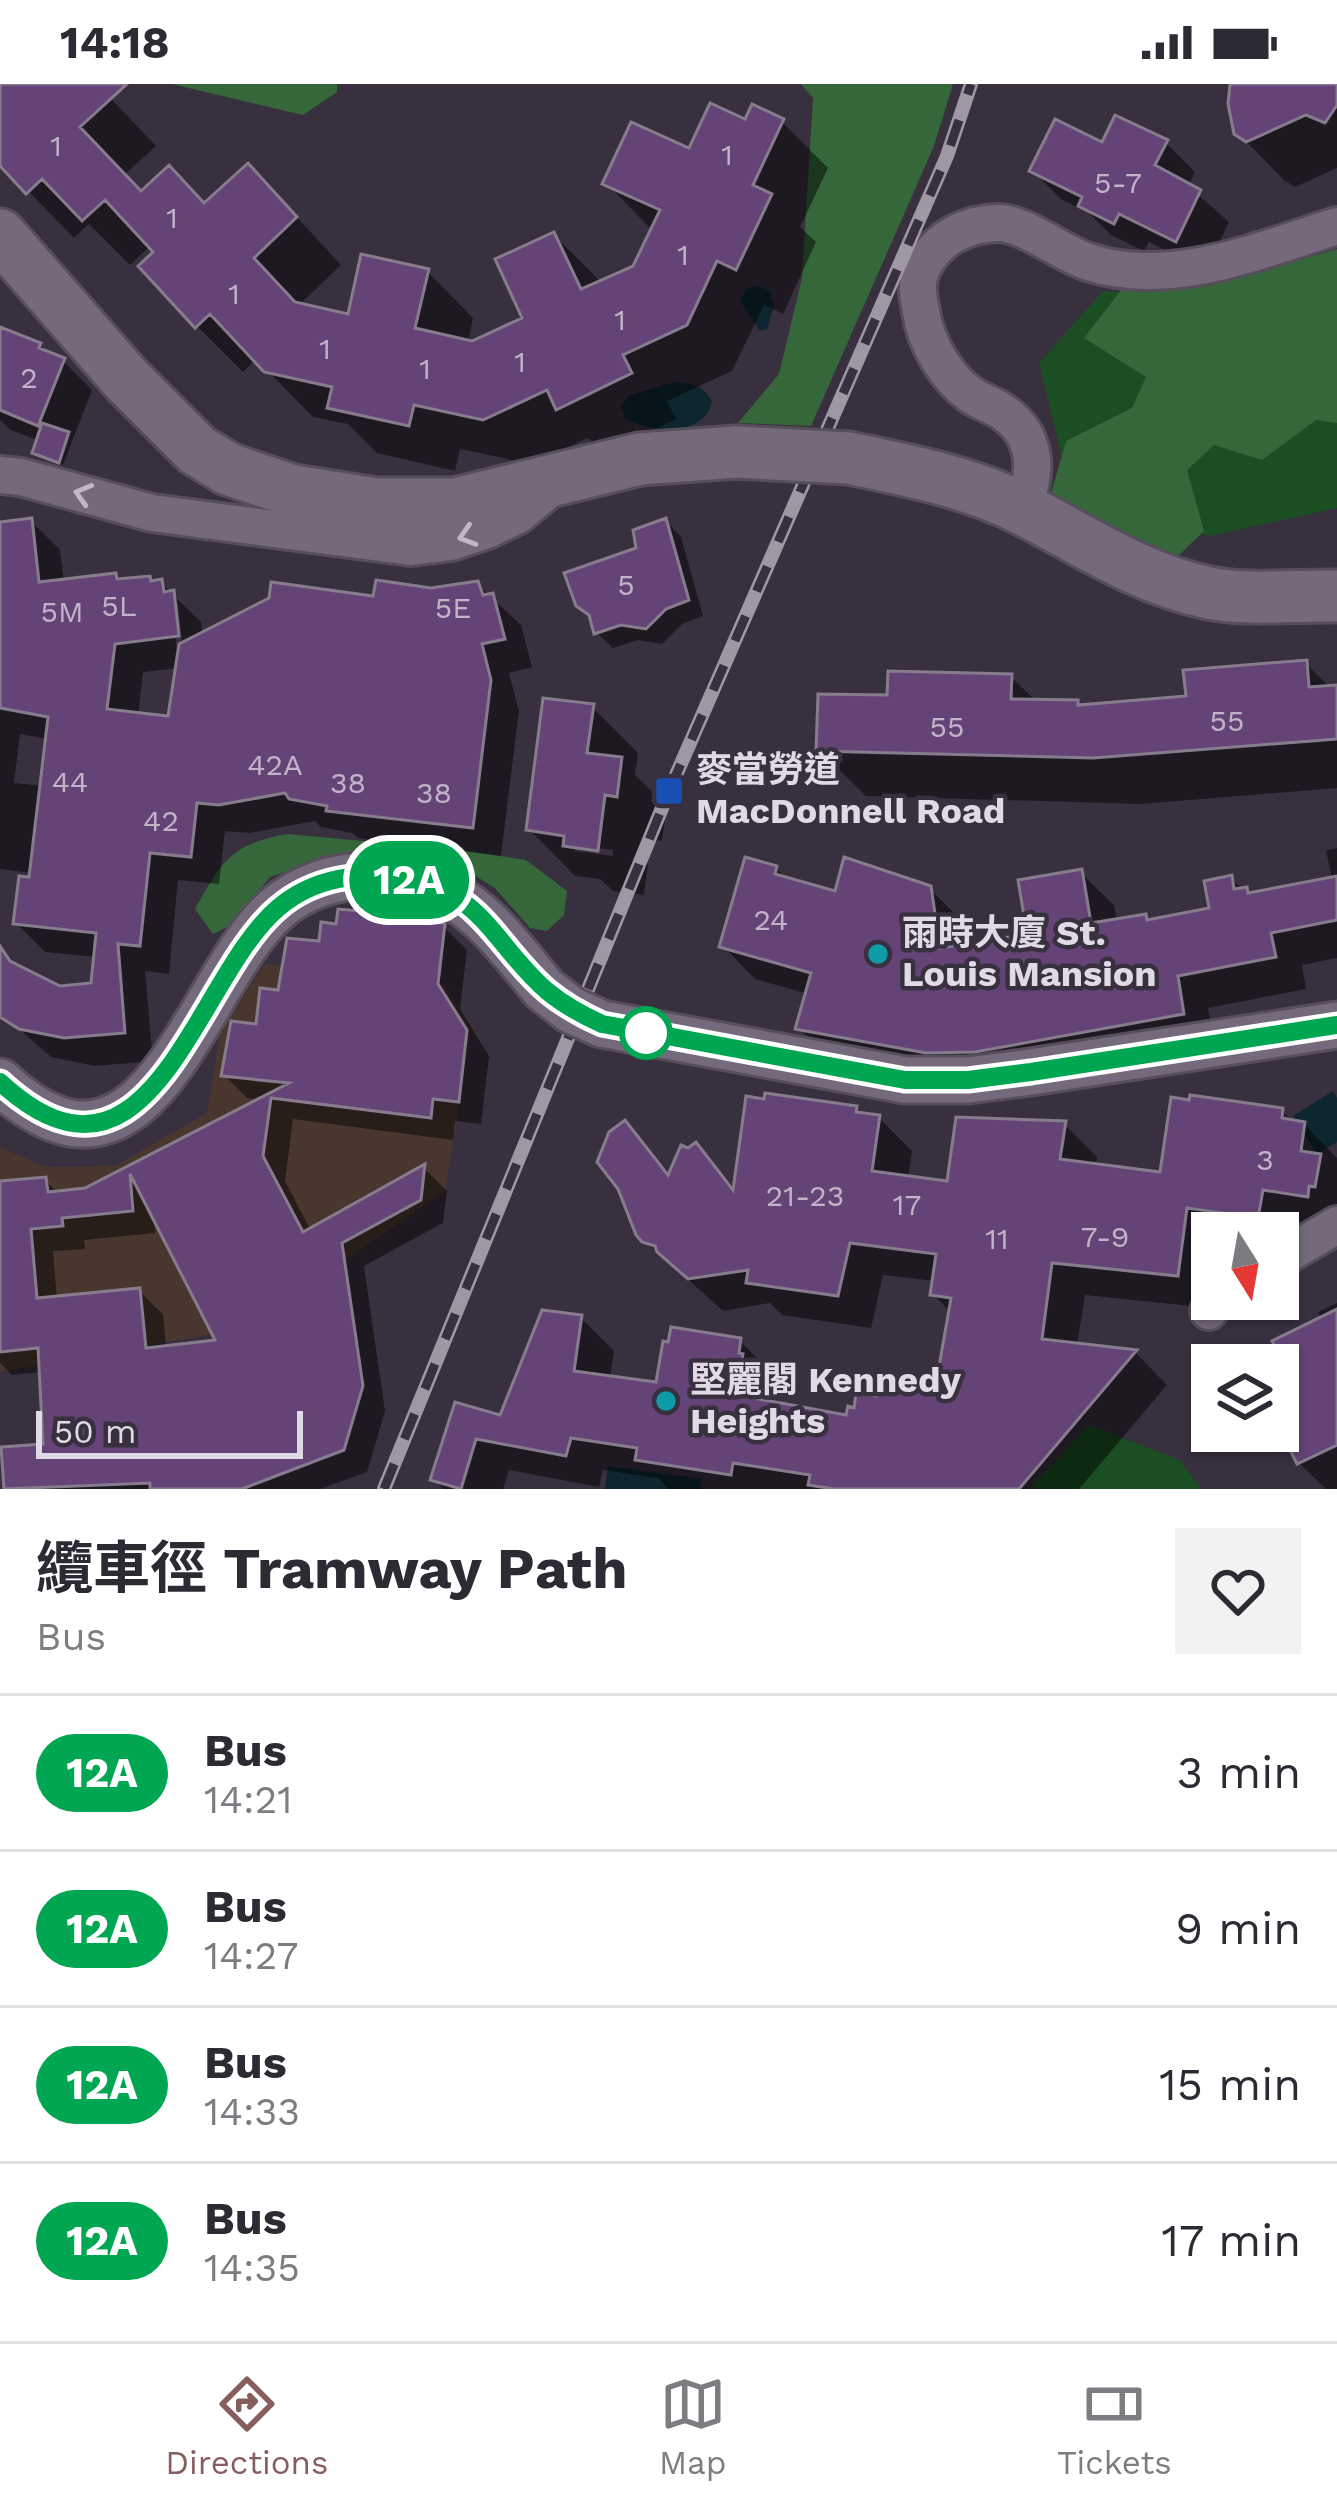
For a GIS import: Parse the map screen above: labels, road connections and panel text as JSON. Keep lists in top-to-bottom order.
{
  "places": {
    "transit": ["麥當勞道 MacDonnell Road"],
    "other": ["雨時大廈 St. Louis Mansion", "堅麗閣 Kennedy Heights"]
  },
  "lines": ["bus line 12A"],
  "house_numbers": [
    "1",
    "1",
    "5-7",
    "1",
    "1",
    "1",
    "1",
    "1",
    "1",
    "1",
    "2",
    "5",
    "5L",
    "5E",
    "5M",
    "55",
    "55",
    "42A",
    "44",
    "38",
    "38",
    "42",
    "24",
    "3",
    "21-23",
    "17",
    "7-9",
    "11"
  ],
  "scale_bar": "50 m",
  "north": "bottom",
  "page": {
    "status": "14:18",
    "on_map": "12A",
    "scale": "50 m",
    "heading": ["纜車徑 Tramway Path", "Bus"],
    "list": [
      {
        "mark": "12A",
        "name": "Bus",
        "note": "14:21",
        "value": "3 min"
      },
      {
        "mark": "12A",
        "name": "Bus",
        "note": "14:27",
        "value": "9 min"
      },
      {
        "mark": "12A",
        "name": "Bus",
        "note": "14:33",
        "value": "15 min"
      },
      {
        "mark": "12A",
        "name": "Bus",
        "note": "14:35",
        "value": "17 min"
      }
    ],
    "tabs": ["Directions", "Map", "Tickets"]
  }
}
